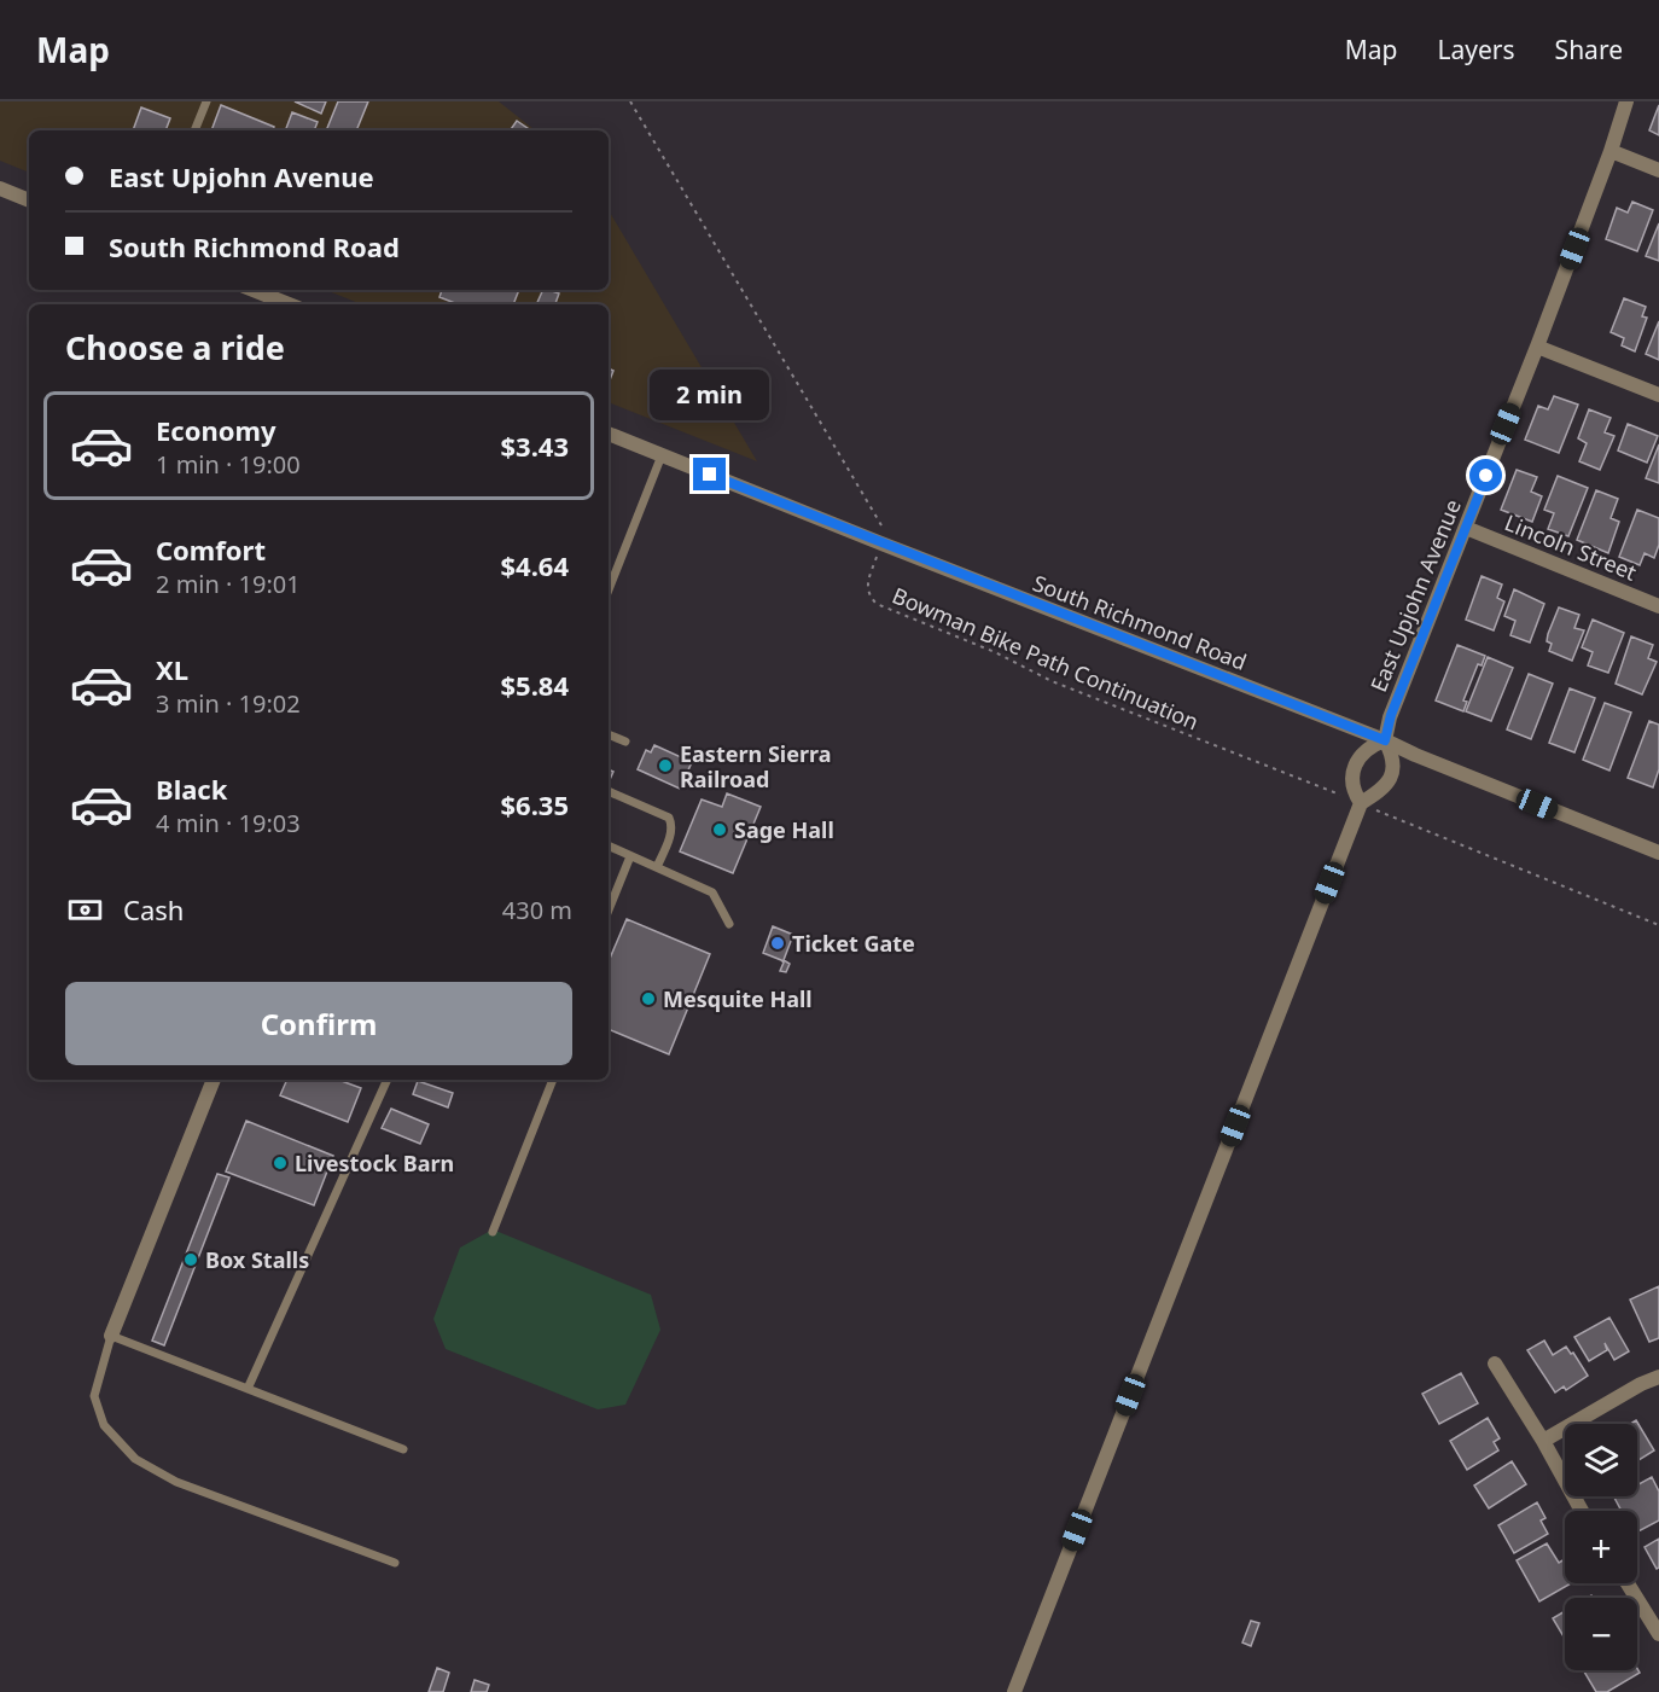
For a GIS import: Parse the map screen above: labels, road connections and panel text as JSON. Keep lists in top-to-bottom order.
{
  "streets": {
    "street": ["Lincoln Street", "East Upjohn Avenue", "South Richmond Road"],
    "path": ["Bowman Bike Path Continuation"]
  },
  "crossings": [
    ["Lincoln Street", "East Upjohn Avenue"],
    ["East Upjohn Avenue", "South Richmond Road"],
    ["South Richmond Road", "Bowman Bike Path Continuation"]
  ],
  "places": [
    "Eastern Sierra Railroad",
    "Sage Hall",
    "Ticket Gate",
    "Mesquite Hall",
    "Livestock Barn",
    "Box Stalls"
  ],
  "page": {
    "header": "Map",
    "nav": ["Map", "Layers", "Share"],
    "banner": ["East Upjohn Avenue", "South Richmond Road"],
    "heading": "Choose a ride",
    "bubble": "2 min",
    "list": [
      {
        "name": "Economy",
        "note": "1 min · 19:00",
        "value": "$3.43"
      },
      {
        "name": "Comfort",
        "note": "2 min · 19:01",
        "value": "$4.64"
      },
      {
        "name": "XL",
        "note": "3 min · 19:02",
        "value": "$5.84"
      },
      {
        "name": "Black",
        "note": "4 min · 19:03",
        "value": "$6.35"
      }
    ],
    "pay": ["Cash", "430 m"],
    "buttons": "Confirm",
    "map_buttons": ["+", "−"]
  }
}
